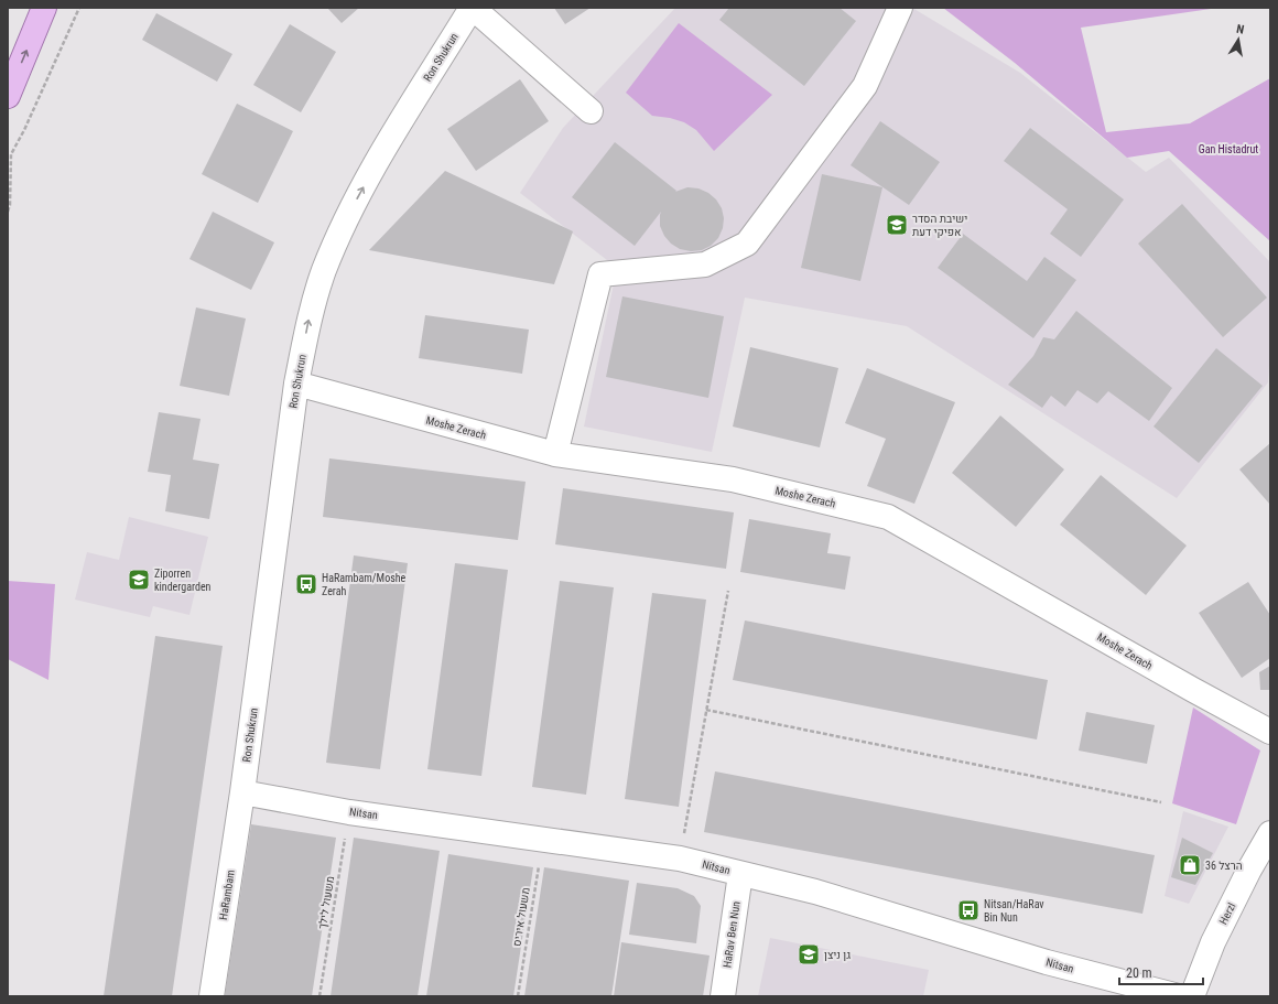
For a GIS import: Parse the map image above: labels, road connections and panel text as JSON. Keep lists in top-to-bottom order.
{
  "streets": {
    "street": [
      "Ron Shukrun",
      "Moshe Zerach",
      "Nitsan",
      "HaRambam",
      "Herzl",
      "HaRav Ben Nun"
    ],
    "path": ["משעול לילך", "משעול איריס"]
  },
  "crossings": [
    ["Ron Shukrun", "Moshe Zerach"],
    ["Ron Shukrun", "Nitsan"],
    ["Ron Shukrun", "HaRambam"],
    ["Nitsan", "HaRambam"],
    ["Nitsan", "משעול לילך"],
    ["Nitsan", "משעול איריס"],
    ["Nitsan", "HaRav Ben Nun"]
  ],
  "one_way": ["Ron Shukrun"],
  "parks": ["Gan Histadrut"],
  "places": {
    "school or university": ["ישיבת הסדר אפיקי דעת", "Ziporren kindergarden", "גן ניצן"],
    "bus stop": ["HaRambam/Moshe Zerah", "Nitsan/HaRav Bin Nun"],
    "shop": ["הרצל 36"]
  },
  "scale_bar": "20 m",
  "north": "top"
}
